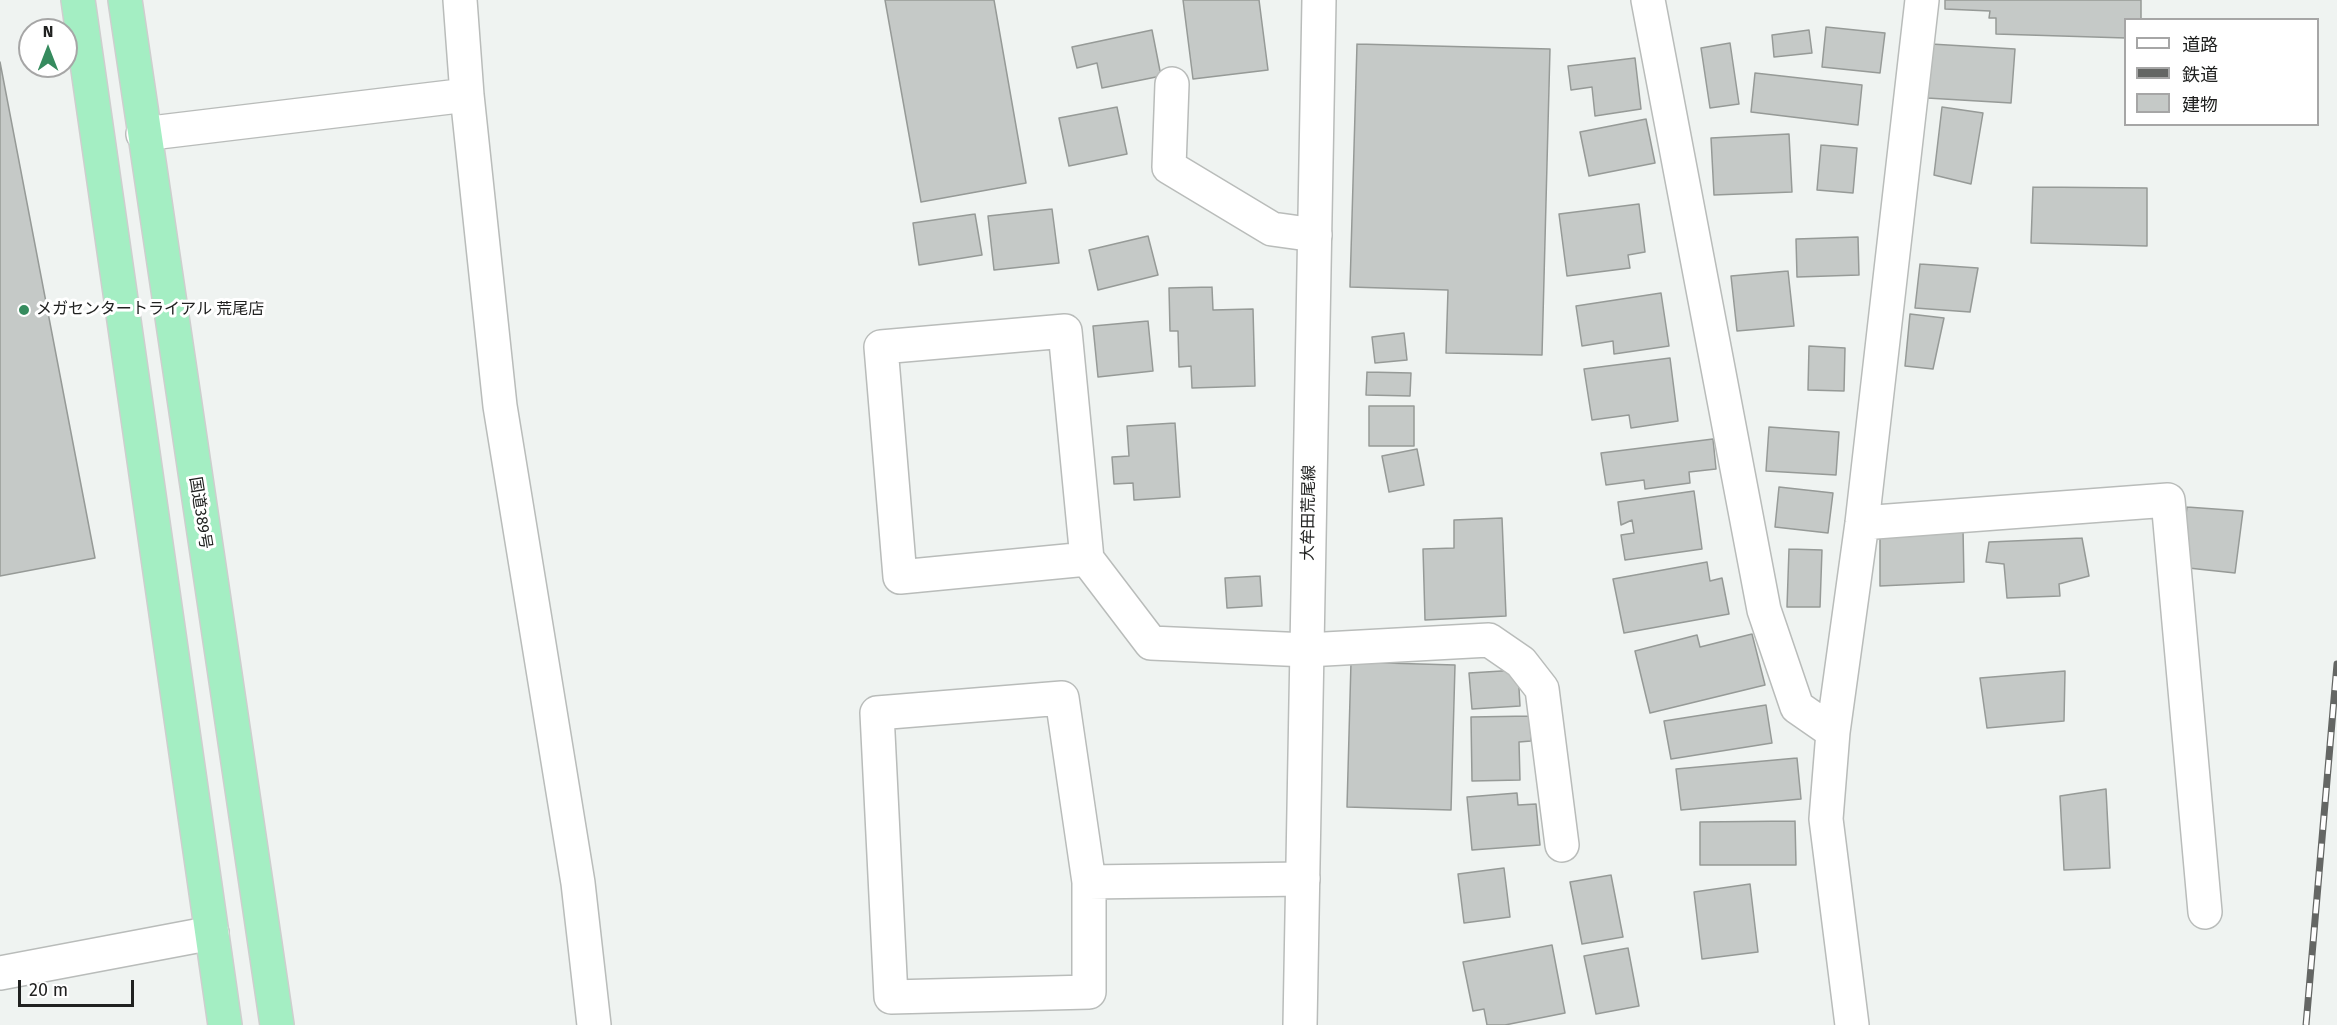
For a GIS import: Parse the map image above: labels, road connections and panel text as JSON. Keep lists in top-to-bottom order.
{
  "streets": {
    "highway": ["国道389号"],
    "street": ["大牟田荒尾線"]
  },
  "places": ["メガセンタートライアル 荒尾店"],
  "legend": ["道路", "鉄道", "建物"],
  "scale_bar": "20 m",
  "north": "top"
}
